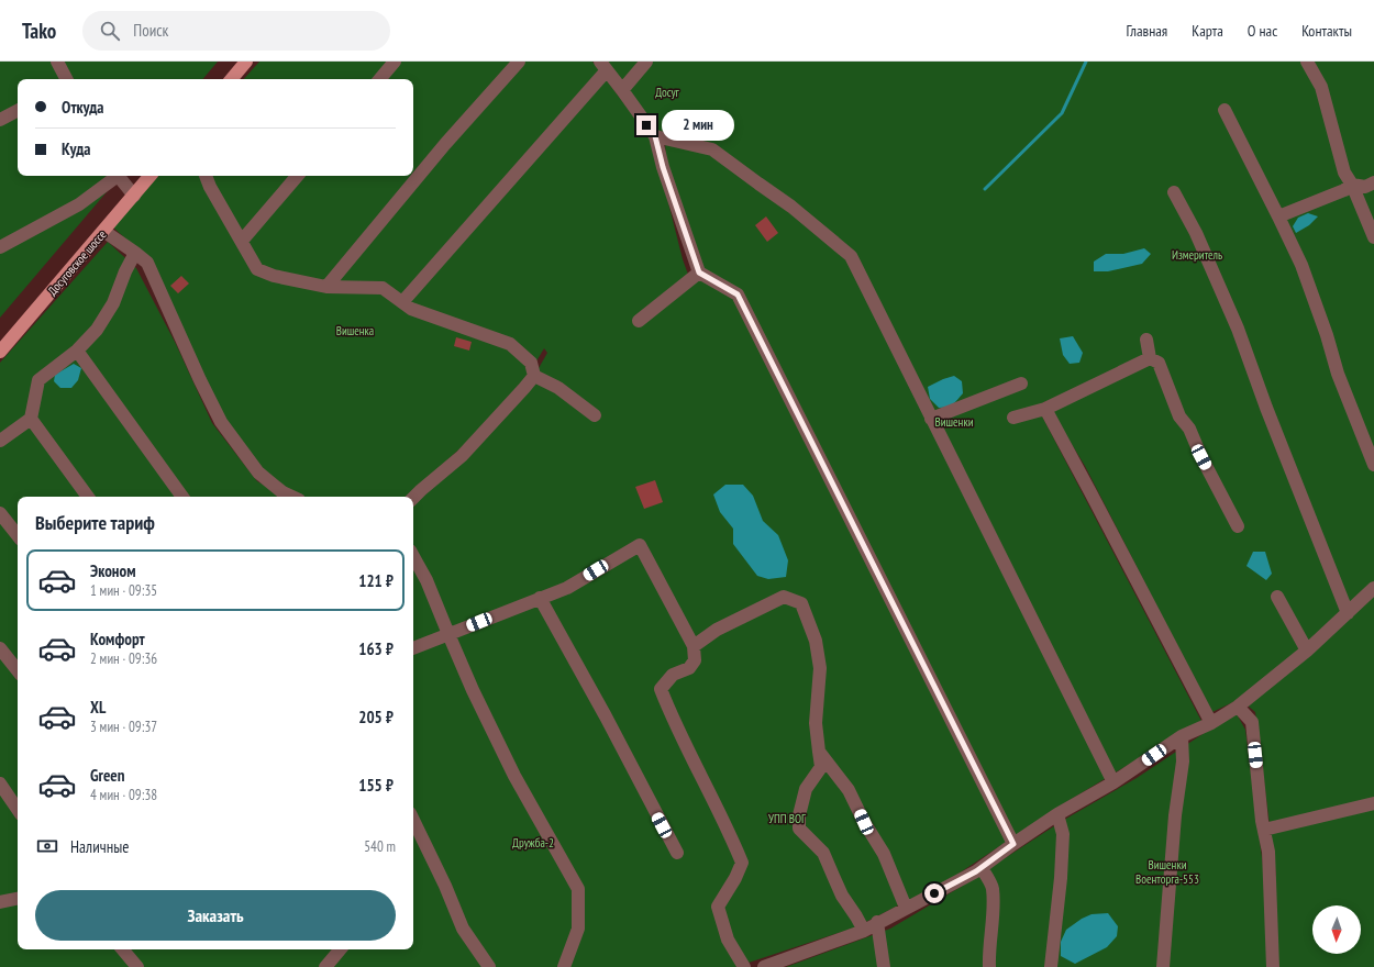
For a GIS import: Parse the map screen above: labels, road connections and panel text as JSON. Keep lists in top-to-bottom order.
{
  "streets": {
    "main road": ["Досуговское шоссе"]
  },
  "parks": [
    "Досуг",
    "Измеритель",
    "Вишенка",
    "Вишенки",
    "УПП ВОГ",
    "Дружба-2",
    "Вишенки Военторга-553"
  ],
  "north": "bottom",
  "page": {
    "header": "Tako",
    "search": "Поиск",
    "nav": [
      "Главная",
      "Карта",
      "О нас",
      "Контакты"
    ],
    "banner": ["Откуда", "Куда"],
    "bubble": "2 мин",
    "heading": "Выберите тариф",
    "list": [
      {
        "name": "Эконом",
        "note": "1 мин · 09:35",
        "value": "121 ₽"
      },
      {
        "name": "Комфорт",
        "note": "2 мин · 09:36",
        "value": "163 ₽"
      },
      {
        "name": "XL",
        "note": "3 мин · 09:37",
        "value": "205 ₽"
      },
      {
        "name": "Green",
        "note": "4 мин · 09:38",
        "value": "155 ₽"
      }
    ],
    "pay": ["Наличные", "540 m"],
    "buttons": "Заказать"
  }
}
